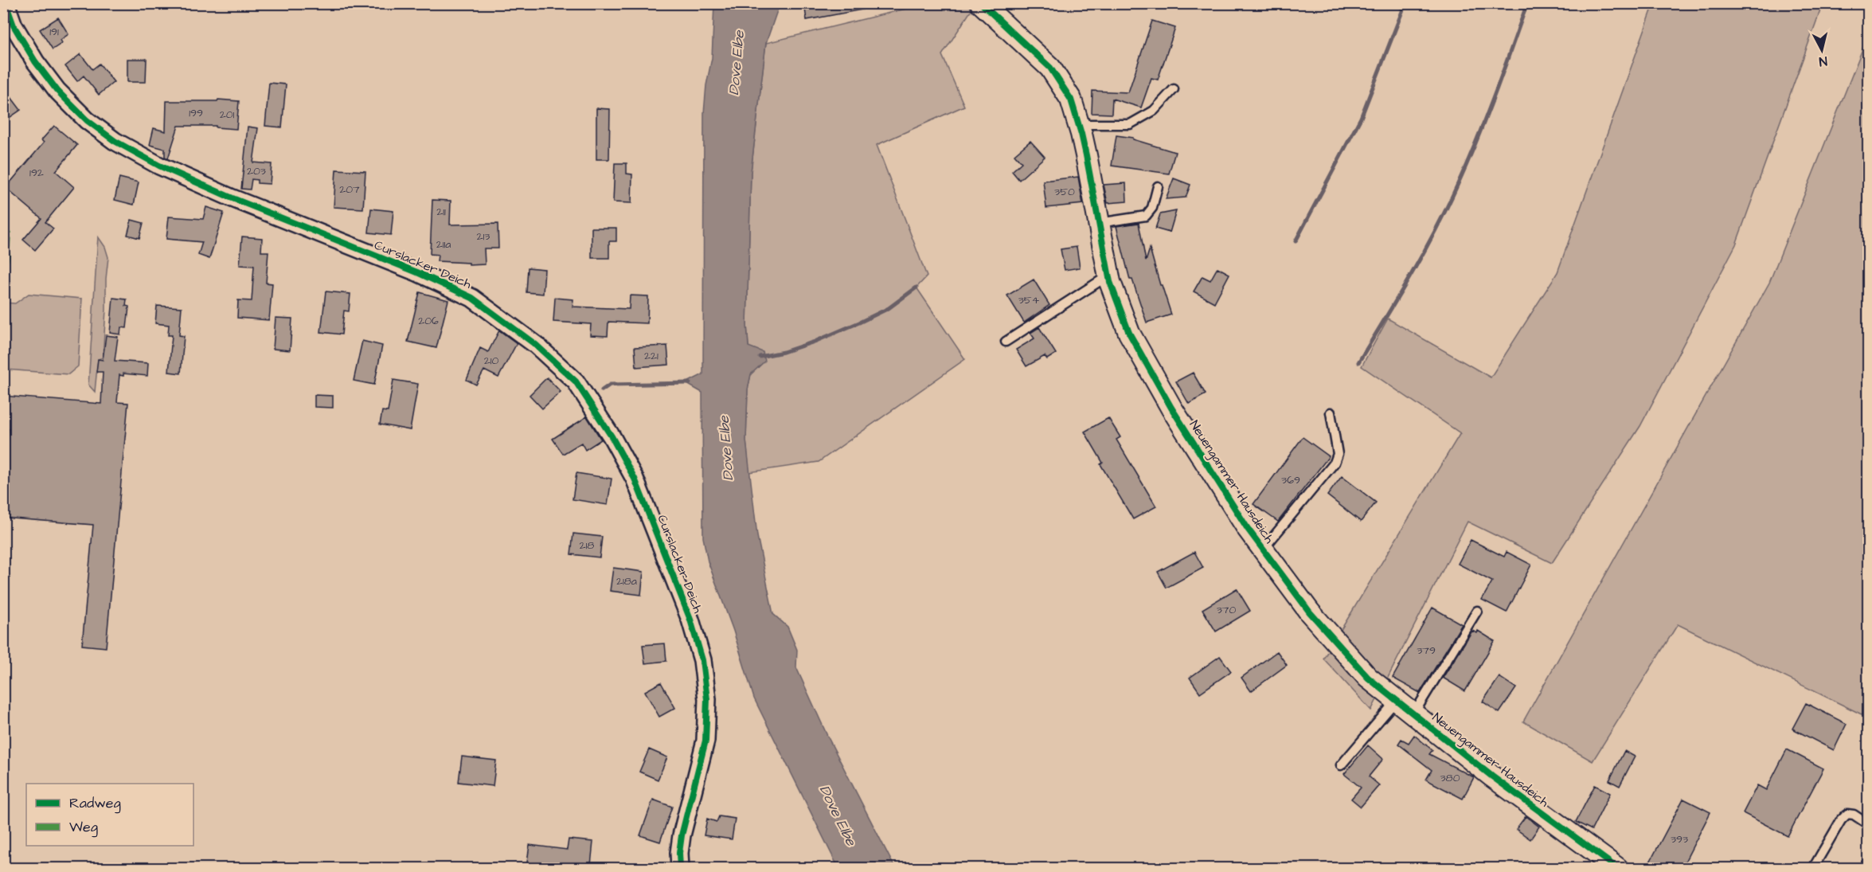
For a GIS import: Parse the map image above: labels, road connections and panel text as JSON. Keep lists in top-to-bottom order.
{
  "streets": {
    "street": ["Curslacker Deich", "Neuengammer Hausdeich"]
  },
  "water": ["Dove Elbe"],
  "house_numbers": [
    "191",
    "199",
    "201",
    "203",
    "192",
    "207",
    "350",
    "211",
    "213",
    "211a",
    "354",
    "206",
    "221",
    "210",
    "369",
    "218",
    "218a",
    "370",
    "379",
    "380",
    "393"
  ],
  "legend": ["Radweg", "Weg"],
  "north": "bottom"
}
